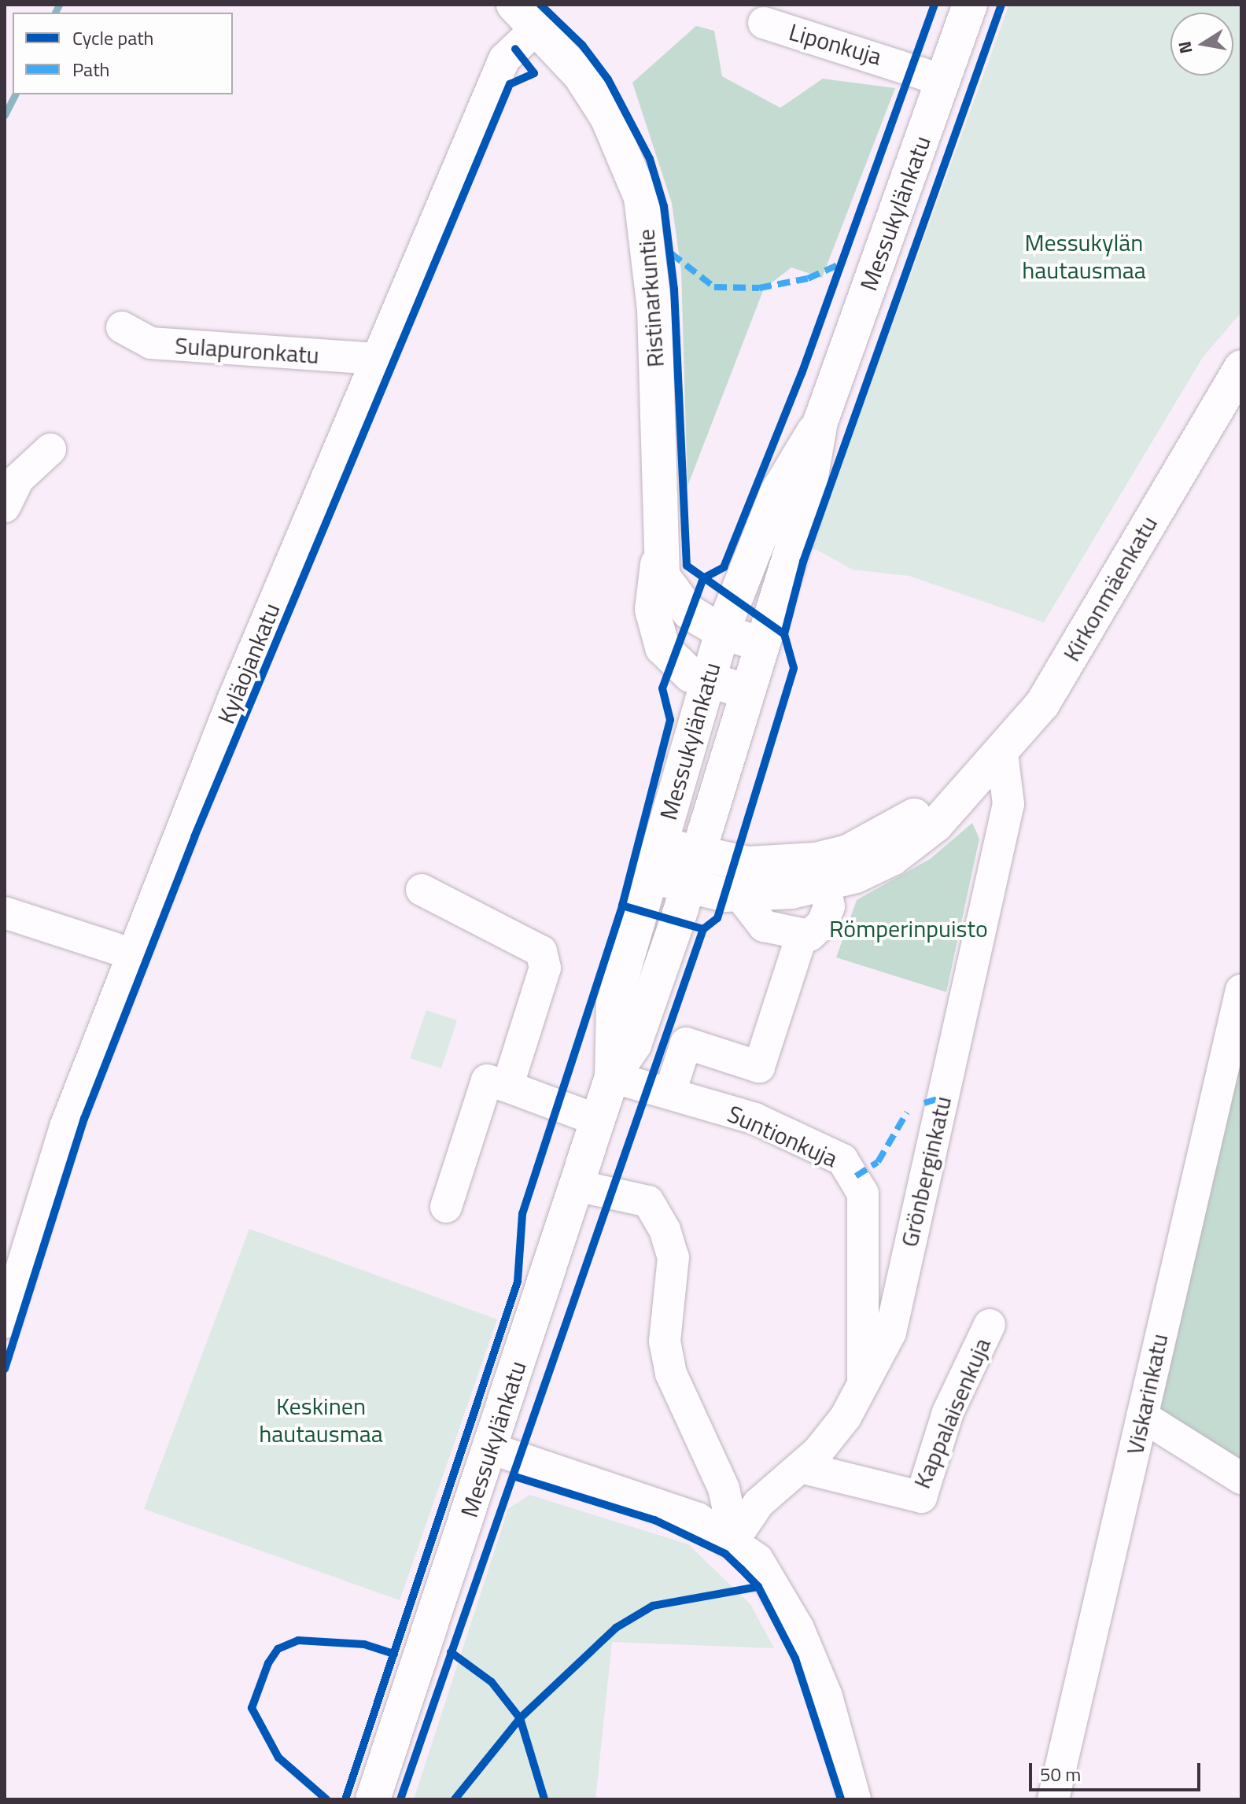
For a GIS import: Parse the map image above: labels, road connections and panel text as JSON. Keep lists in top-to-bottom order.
{
  "streets": {
    "main road": ["Messukylänkatu", "Ristinarkuntie", "Kirkonmäenkatu"],
    "street": [
      "Liponkuja",
      "Sulapuronkatu",
      "Kyläojankatu",
      "Suntionkuja",
      "Grönberginkatu",
      "Viskarinkatu",
      "Kappalaisenkuja"
    ]
  },
  "crossings": [
    ["Liponkuja", "Messukylänkatu"],
    ["Messukylänkatu", "Ristinarkuntie"],
    ["Messukylänkatu", "Kirkonmäenkatu"],
    ["Messukylänkatu", "Suntionkuja"],
    ["Ristinarkuntie", "Kyläojankatu"],
    ["Sulapuronkatu", "Kyläojankatu"],
    ["Kirkonmäenkatu", "Grönberginkatu"],
    ["Suntionkuja", "Grönberginkatu"],
    ["Grönberginkatu", "Kappalaisenkuja"]
  ],
  "parks": ["Messukylän hautausmaa", "Römperinpuisto", "Keskinen hautausmaa"],
  "legend": ["Cycle path", "Path"],
  "scale_bar": "50 m",
  "north": "left"
}
